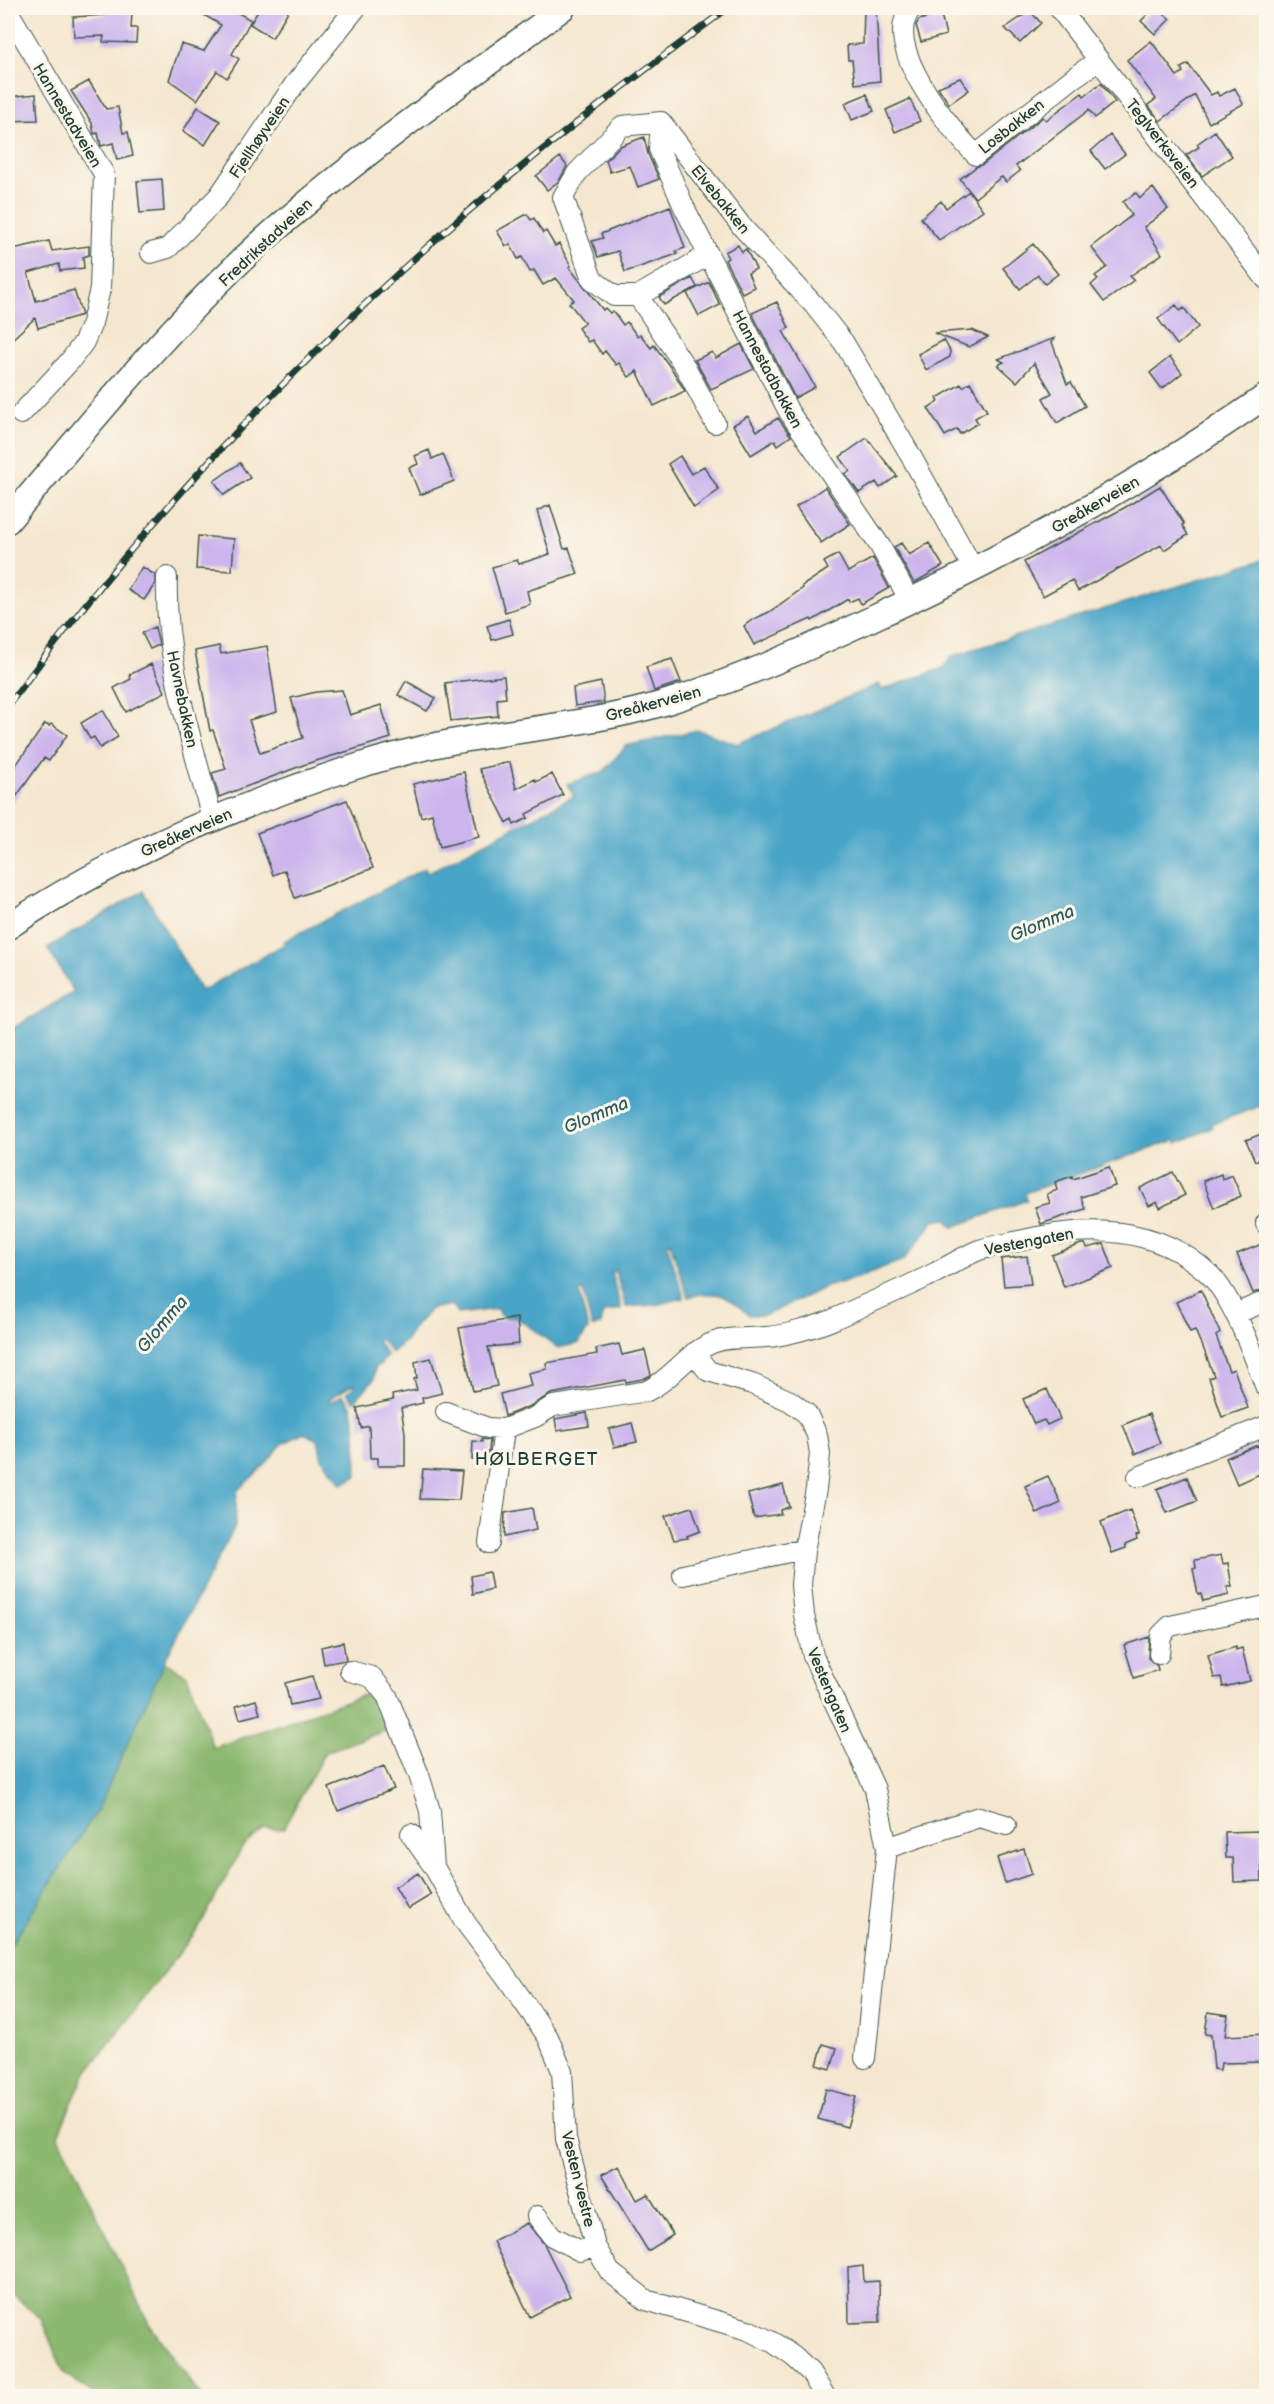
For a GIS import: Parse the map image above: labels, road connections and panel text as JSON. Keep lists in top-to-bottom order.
{
  "streets": {
    "main road": ["Fredrikstadveien", "Greåkerveien"],
    "street": [
      "Hannestadveien",
      "Losbakken",
      "Fjellhøyveien",
      "Teglverksveien",
      "Elvebakken",
      "Hannestadbakken",
      "Havnebakken",
      "Vestengaten",
      "Vesten vestre"
    ]
  },
  "crossings": [
    ["Losbakken", "Teglverksveien"],
    ["Elvebakken", "Hannestadbakken"],
    ["Elvebakken", "Greåkerveien"],
    ["Hannestadbakken", "Greåkerveien"],
    ["Greåkerveien", "Havnebakken"]
  ],
  "districts": ["HØLBERGET"],
  "water": ["Glomma"]
}
